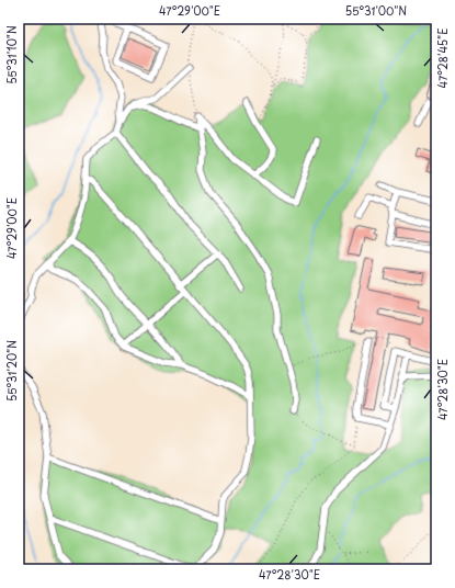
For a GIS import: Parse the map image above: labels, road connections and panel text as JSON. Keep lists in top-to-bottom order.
{
  "coordinates": [
    "47°29'00\"E",
    "55°31'00\"N",
    "55°31'10\"N",
    "47°28'45\"E",
    "55°31'20\"N",
    "47°28'30\"E"
  ]
}
